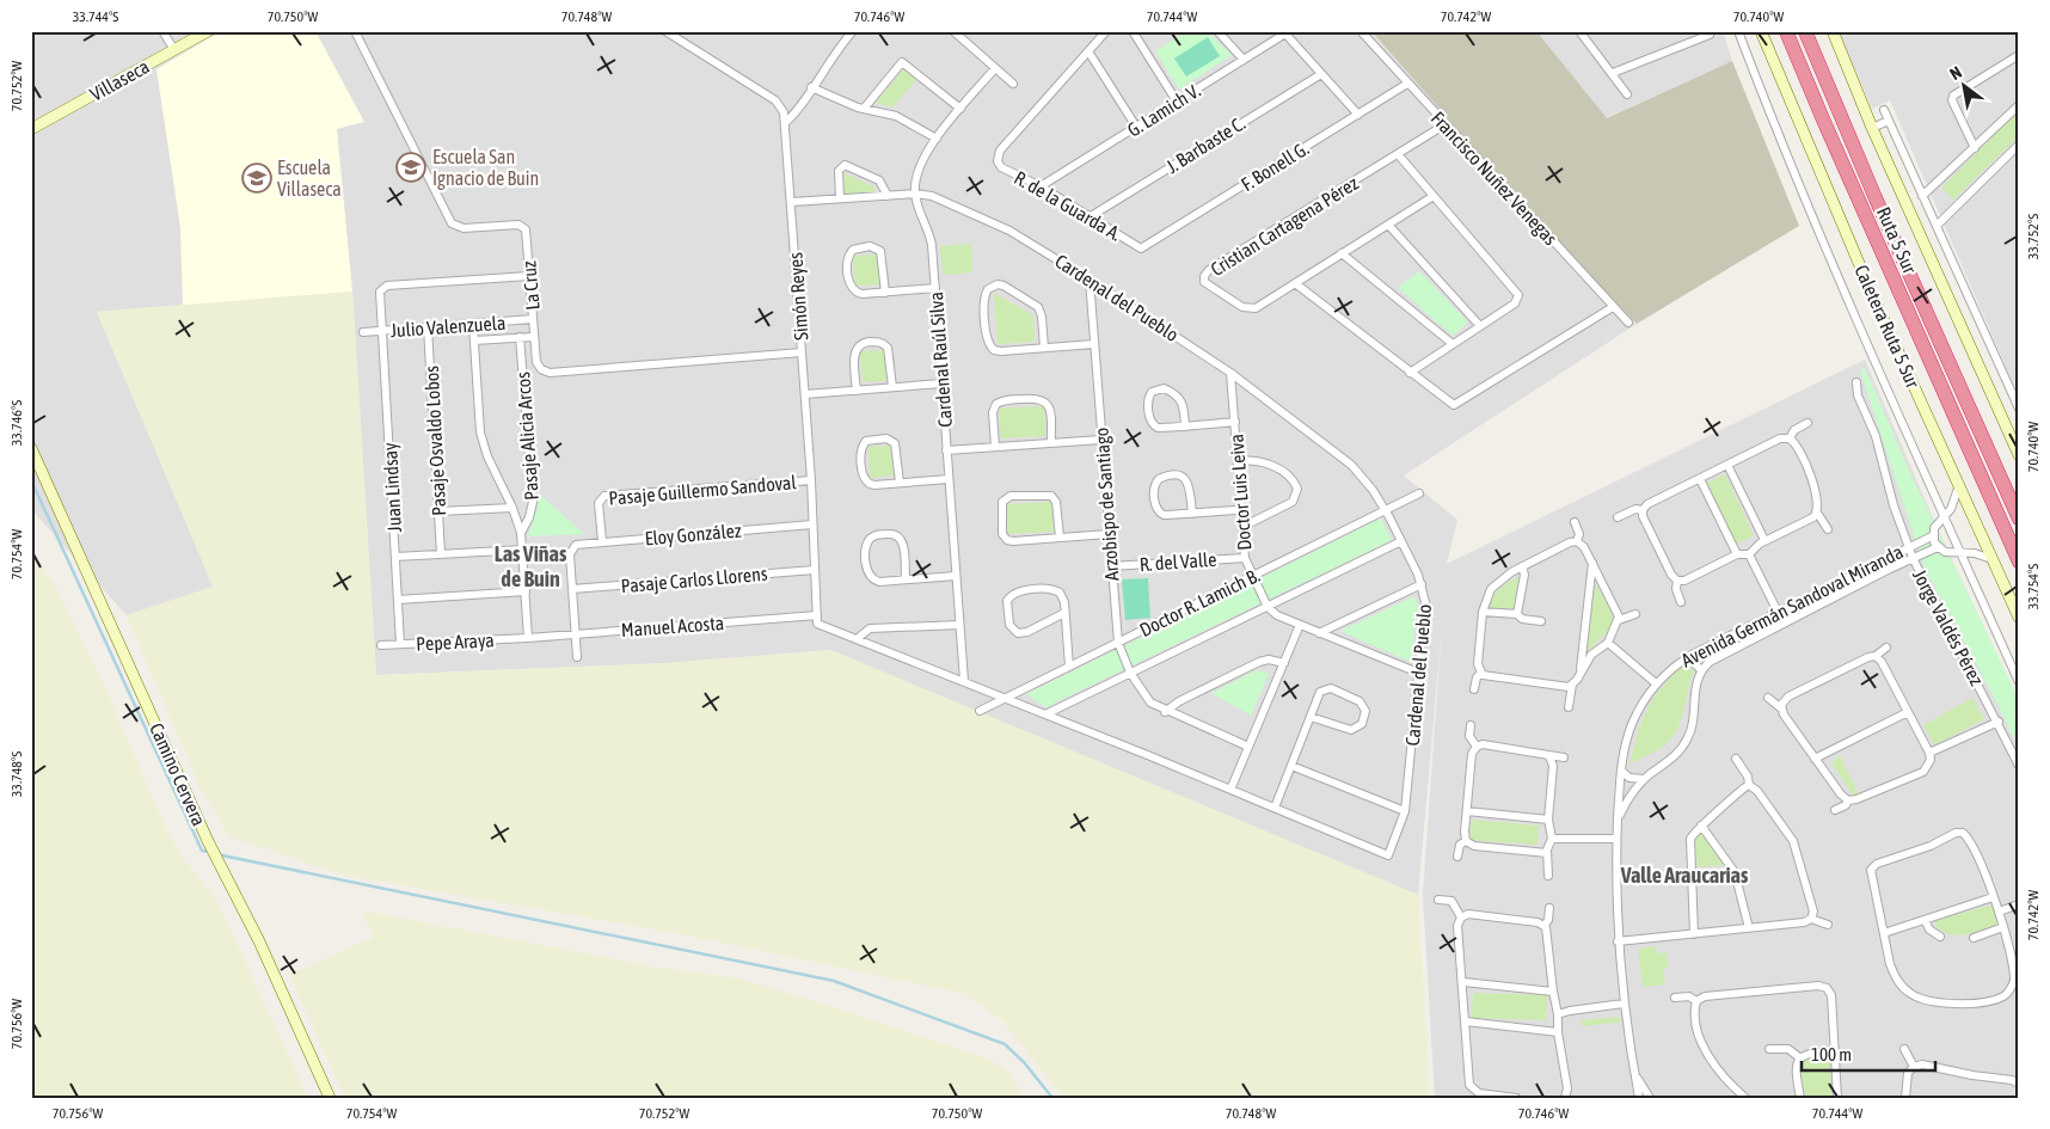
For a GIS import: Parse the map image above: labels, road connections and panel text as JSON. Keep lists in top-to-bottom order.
{
  "streets": {
    "highway": ["Ruta 5 Sur"],
    "street": [
      "Villaseca",
      "G. Lamich V.",
      "J. Barbaste C.",
      "F. Bonell G.",
      "Francisco Nuñez Venegas",
      "R. de la Guarda A.",
      "Cristian Cartagena Pérez",
      "La Cruz",
      "Simón Reyes",
      "Cardenal del Pueblo",
      "Julio Valenzuela",
      "Caletera Ruta 5 Sur",
      "Cardenal Raúl Silva",
      "Pasaje Alicia Arcos",
      "Pasaje Osvaldo Lobos",
      "Juan Lindsay",
      "Pasaje Guillermo Sandoval",
      "Doctor Luis Leiva",
      "Arzobispo de Santiago",
      "Eloy González",
      "R. del Valle",
      "Pasaje Carlos Llorens",
      "Doctor R. Lamich B.",
      "Avenida Germán Sandoval Miranda",
      "Manuel Acosta",
      "Jorge Valdés Pérez",
      "Pepe Araya",
      "Camino Cervera"
    ]
  },
  "crossings": [
    ["G. Lamich V.", "R. de la Guarda A."],
    ["J. Barbaste C.", "R. de la Guarda A."],
    ["F. Bonell G.", "Francisco Nuñez Venegas"],
    ["F. Bonell G.", "R. de la Guarda A."],
    ["Francisco Nuñez Venegas", "Cristian Cartagena Pérez"],
    ["La Cruz", "Simón Reyes"],
    ["La Cruz", "Julio Valenzuela"],
    ["La Cruz", "Juan Lindsay"],
    ["Simón Reyes", "Cardenal del Pueblo"],
    ["Simón Reyes", "Pasaje Guillermo Sandoval"],
    ["Simón Reyes", "Eloy González"],
    ["Simón Reyes", "Pasaje Carlos Llorens"],
    ["Simón Reyes", "Manuel Acosta"],
    ["Cardenal del Pueblo", "Cardenal Raúl Silva"],
    ["Cardenal del Pueblo", "Doctor Luis Leiva"],
    ["Cardenal del Pueblo", "Arzobispo de Santiago"],
    ["Cardenal del Pueblo", "Doctor R. Lamich B."],
    ["Cardenal del Pueblo", "Manuel Acosta"],
    ["Julio Valenzuela", "Pasaje Alicia Arcos"],
    ["Julio Valenzuela", "Pasaje Osvaldo Lobos"],
    ["Julio Valenzuela", "Juan Lindsay"],
    ["Juan Lindsay", "Pepe Araya"],
    ["Pasaje Guillermo Sandoval", "Eloy González"],
    ["Doctor Luis Leiva", "R. del Valle"],
    ["Doctor Luis Leiva", "Doctor R. Lamich B."],
    ["Arzobispo de Santiago", "R. del Valle"],
    ["Arzobispo de Santiago", "Doctor R. Lamich B."],
    ["Eloy González", "Pasaje Carlos Llorens"],
    ["Avenida Germán Sandoval Miranda", "Jorge Valdés Pérez"],
    ["Manuel Acosta", "Pepe Araya"]
  ],
  "districts": ["Las Viñas de Buin", "Valle Araucarias"],
  "places": {
    "school or university": ["Escuela San Ignacio de Buin", "Escuela Villaseca"]
  },
  "scale_bar": "100 m",
  "north": "top left",
  "coordinates": [
    "33.744°S",
    "70.750°W",
    "70.748°W",
    "70.746°W",
    "70.744°W",
    "70.742°W",
    "70.740°W",
    "70.752°W",
    "33.752°S",
    "33.746°S",
    "70.754°W",
    "33.754°S",
    "33.748°S",
    "70.756°W"
  ]
}
